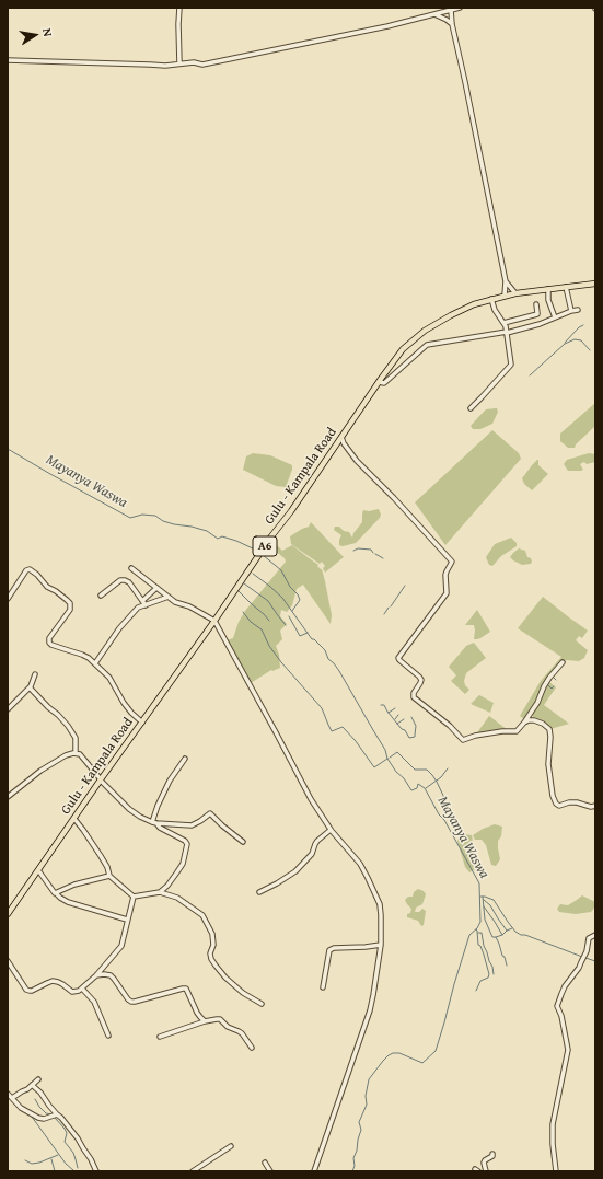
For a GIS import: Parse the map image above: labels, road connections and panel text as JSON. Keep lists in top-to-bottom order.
{
  "streets": {
    "main road": ["Gulu - Kampala Road", "A6"]
  },
  "water": ["Mayanya Waswa"],
  "north": "right"
}
